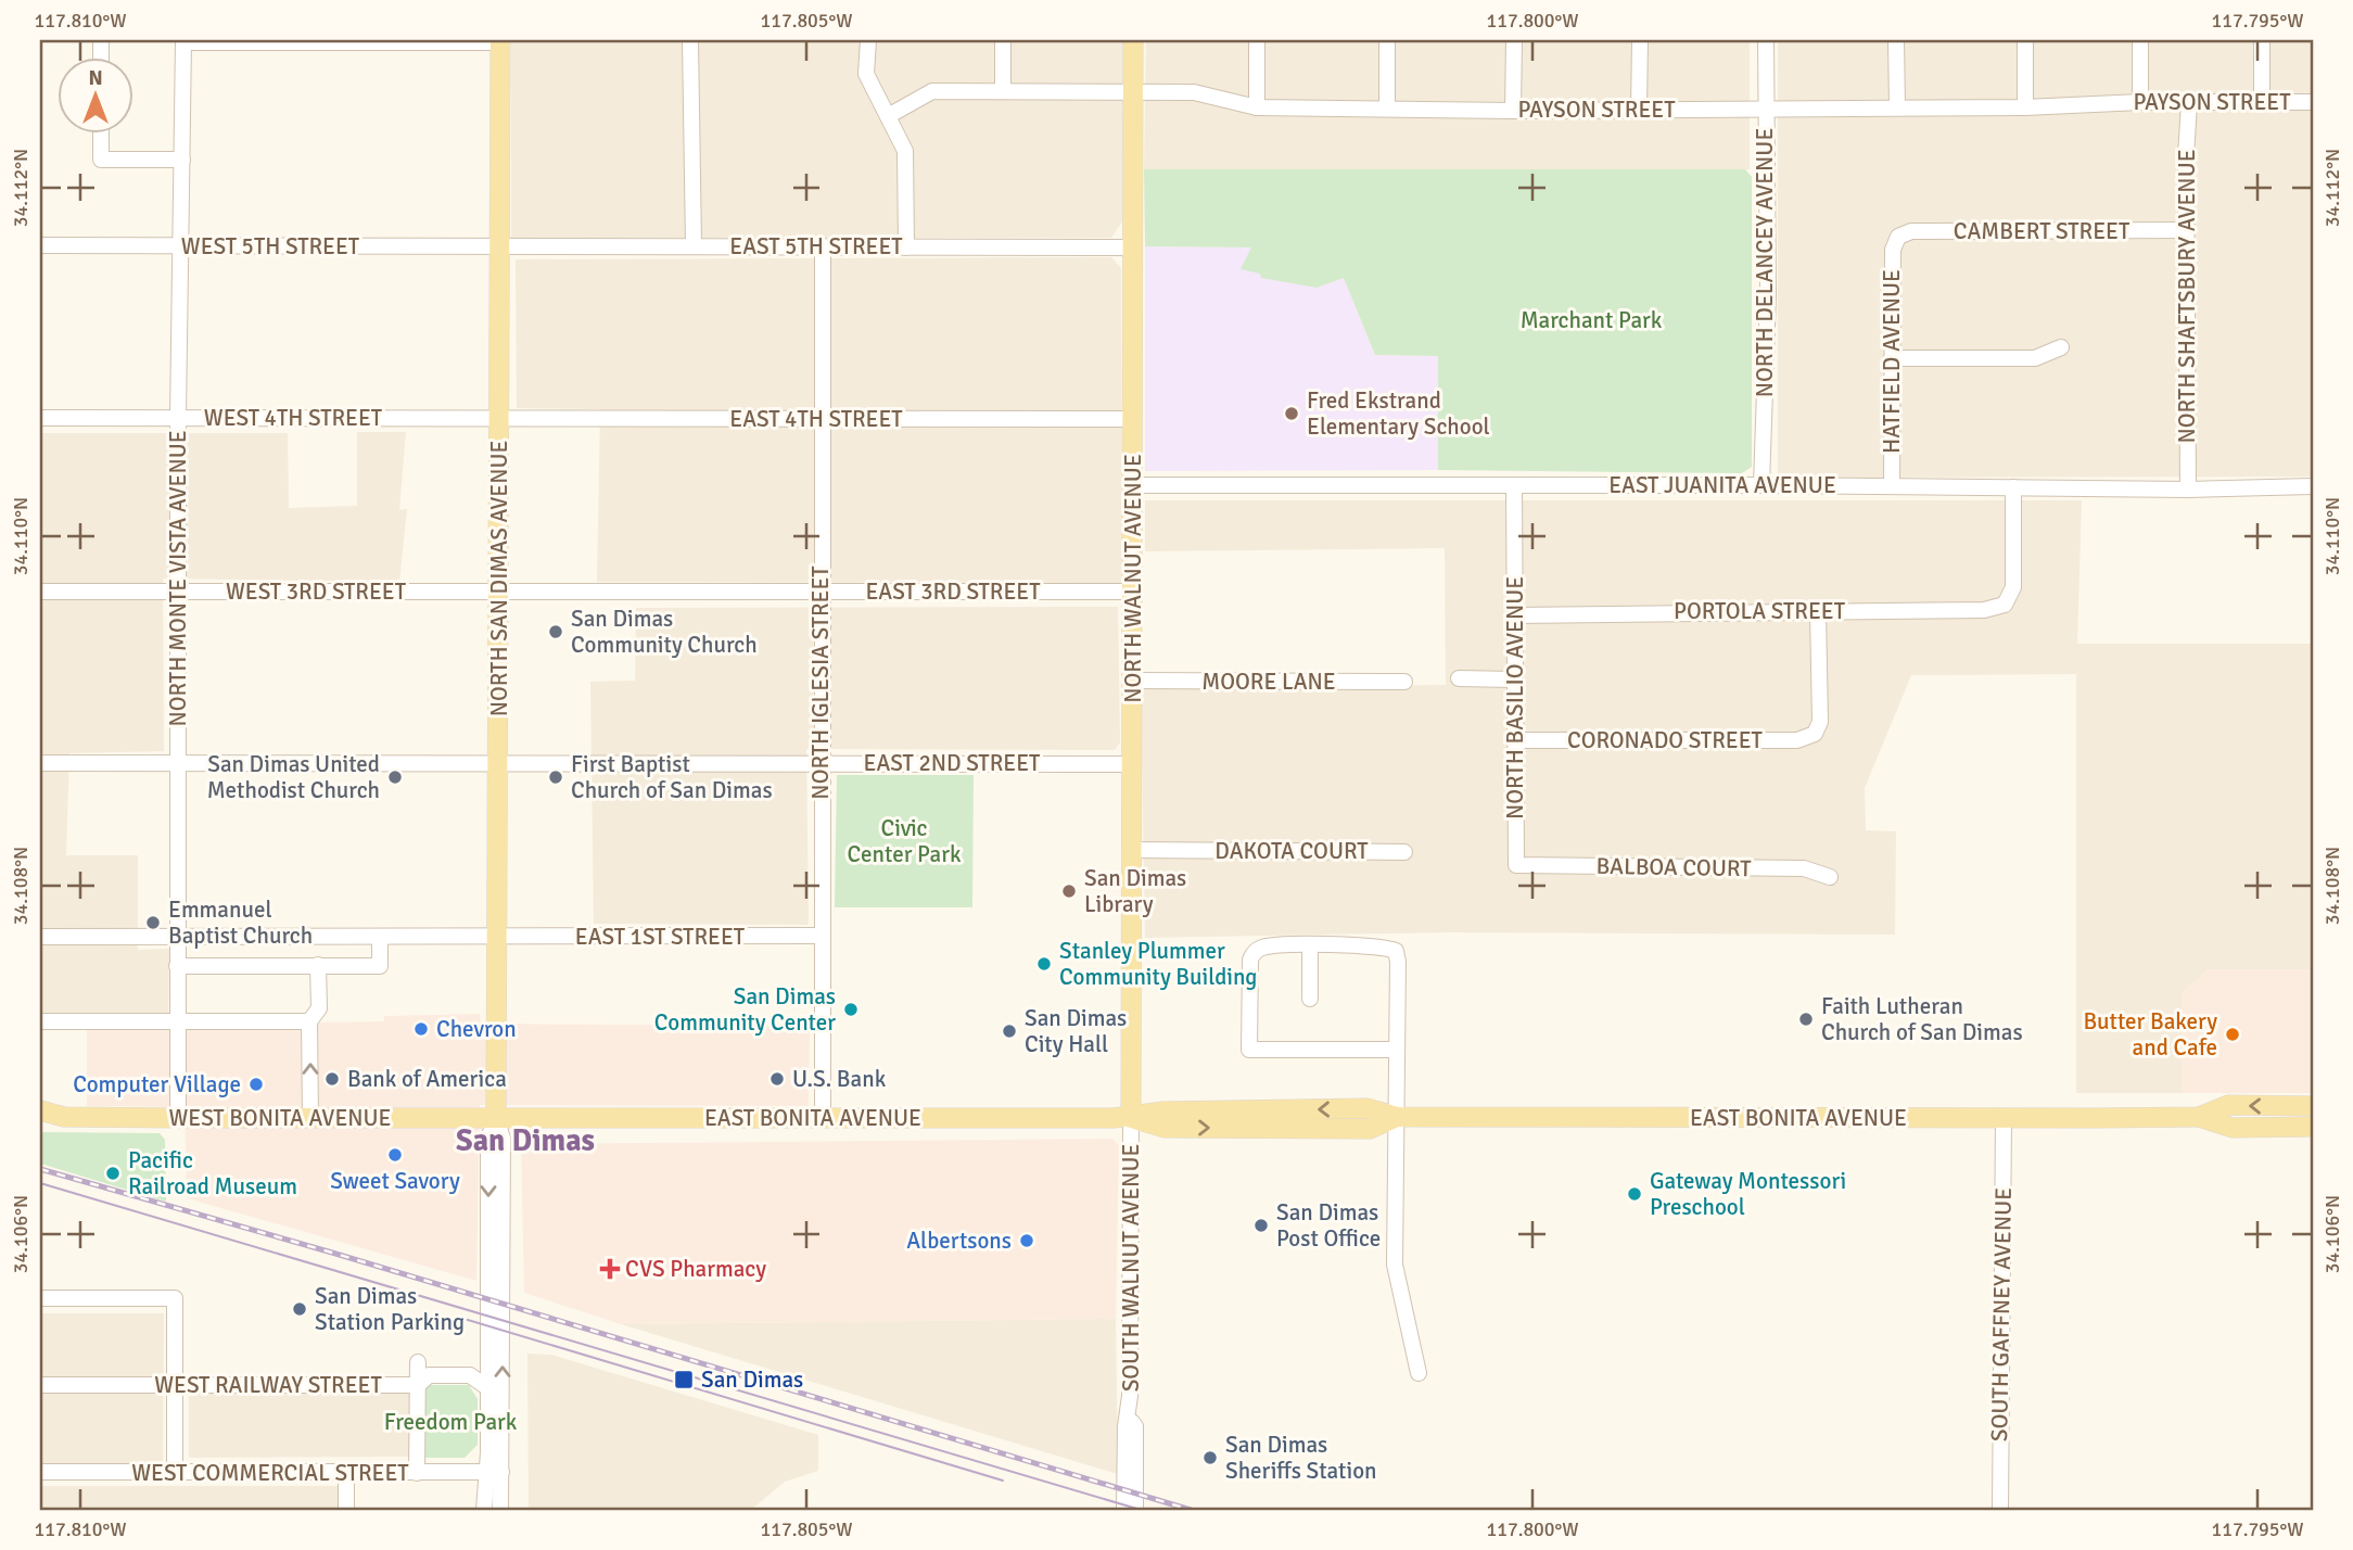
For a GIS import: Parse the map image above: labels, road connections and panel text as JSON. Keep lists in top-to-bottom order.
{
  "streets": {
    "main road": [
      "NORTH SAN DIMAS AVENUE",
      "NORTH WALNUT AVENUE",
      "WEST BONITA AVENUE",
      "EAST BONITA AVENUE"
    ],
    "street": [
      "PAYSON STREET",
      "CAMBERT STREET",
      "WEST 5TH STREET",
      "EAST 5TH STREET",
      "NORTH DELANCEY AVENUE",
      "NORTH SHAFTSBURY AVENUE",
      "HATFIELD AVENUE",
      "WEST 4TH STREET",
      "EAST 4TH STREET",
      "EAST JUANITA AVENUE",
      "NORTH MONTE VISTA AVENUE",
      "WEST 3RD STREET",
      "EAST 3RD STREET",
      "PORTOLA STREET",
      "MOORE LANE",
      "NORTH IGLESIA STREET",
      "NORTH BASILIO AVENUE",
      "CORONADO STREET",
      "EAST 2ND STREET",
      "DAKOTA COURT",
      "BALBOA COURT",
      "EAST 1ST STREET",
      "SOUTH WALNUT AVENUE",
      "SOUTH GAFFNEY AVENUE",
      "WEST RAILWAY STREET",
      "WEST COMMERCIAL STREET"
    ]
  },
  "crossings": [
    ["PAYSON STREET", "NORTH DELANCEY AVENUE"],
    ["PAYSON STREET", "NORTH SHAFTSBURY AVENUE"],
    ["PAYSON STREET", "NORTH WALNUT AVENUE"],
    ["CAMBERT STREET", "NORTH SHAFTSBURY AVENUE"],
    ["CAMBERT STREET", "HATFIELD AVENUE"],
    ["WEST 5TH STREET", "EAST 5TH STREET"],
    ["WEST 5TH STREET", "NORTH MONTE VISTA AVENUE"],
    ["WEST 5TH STREET", "NORTH SAN DIMAS AVENUE"],
    ["EAST 5TH STREET", "NORTH SAN DIMAS AVENUE"],
    ["EAST 5TH STREET", "NORTH WALNUT AVENUE"],
    ["EAST 5TH STREET", "NORTH IGLESIA STREET"],
    ["NORTH DELANCEY AVENUE", "EAST JUANITA AVENUE"],
    ["NORTH SHAFTSBURY AVENUE", "EAST JUANITA AVENUE"],
    ["HATFIELD AVENUE", "EAST JUANITA AVENUE"],
    ["WEST 4TH STREET", "EAST 4TH STREET"],
    ["WEST 4TH STREET", "NORTH MONTE VISTA AVENUE"],
    ["WEST 4TH STREET", "NORTH SAN DIMAS AVENUE"],
    ["EAST 4TH STREET", "NORTH SAN DIMAS AVENUE"],
    ["EAST 4TH STREET", "NORTH WALNUT AVENUE"],
    ["EAST 4TH STREET", "NORTH IGLESIA STREET"],
    ["EAST JUANITA AVENUE", "NORTH WALNUT AVENUE"],
    ["EAST JUANITA AVENUE", "PORTOLA STREET"],
    ["EAST JUANITA AVENUE", "NORTH BASILIO AVENUE"],
    ["NORTH MONTE VISTA AVENUE", "WEST 3RD STREET"],
    ["NORTH MONTE VISTA AVENUE", "EAST 2ND STREET"],
    ["NORTH MONTE VISTA AVENUE", "EAST 1ST STREET"],
    ["NORTH MONTE VISTA AVENUE", "WEST BONITA AVENUE"],
    ["NORTH SAN DIMAS AVENUE", "WEST 3RD STREET"],
    ["NORTH SAN DIMAS AVENUE", "EAST 3RD STREET"],
    ["NORTH SAN DIMAS AVENUE", "EAST 2ND STREET"],
    ["NORTH SAN DIMAS AVENUE", "EAST 1ST STREET"],
    ["NORTH SAN DIMAS AVENUE", "WEST BONITA AVENUE"],
    ["NORTH SAN DIMAS AVENUE", "EAST BONITA AVENUE"],
    ["NORTH WALNUT AVENUE", "EAST 3RD STREET"],
    ["NORTH WALNUT AVENUE", "MOORE LANE"],
    ["NORTH WALNUT AVENUE", "EAST 2ND STREET"],
    ["NORTH WALNUT AVENUE", "DAKOTA COURT"],
    ["NORTH WALNUT AVENUE", "EAST BONITA AVENUE"],
    ["NORTH WALNUT AVENUE", "SOUTH WALNUT AVENUE"],
    ["WEST 3RD STREET", "EAST 3RD STREET"],
    ["EAST 3RD STREET", "NORTH IGLESIA STREET"],
    ["PORTOLA STREET", "NORTH BASILIO AVENUE"],
    ["PORTOLA STREET", "CORONADO STREET"],
    ["NORTH IGLESIA STREET", "EAST 2ND STREET"],
    ["NORTH IGLESIA STREET", "EAST 1ST STREET"],
    ["NORTH IGLESIA STREET", "EAST BONITA AVENUE"],
    ["NORTH BASILIO AVENUE", "CORONADO STREET"],
    ["NORTH BASILIO AVENUE", "BALBOA COURT"],
    ["WEST BONITA AVENUE", "EAST BONITA AVENUE"],
    ["EAST BONITA AVENUE", "SOUTH WALNUT AVENUE"],
    ["EAST BONITA AVENUE", "SOUTH GAFFNEY AVENUE"]
  ],
  "districts": ["San Dimas"],
  "parks": ["Marchant Park", "Civic Center Park", "Freedom Park"],
  "places": {
    "other": [
      "Fred Ekstrand Elementary School",
      "San Dimas Community Church",
      "San Dimas United Methodist Church",
      "First Baptist Church of San Dimas",
      "San Dimas Library",
      "Emmanuel Baptist Church",
      "Stanley Plummer Community Building",
      "San Dimas Community Center",
      "Faith Lutheran Church of San Dimas",
      "Chevron",
      "San Dimas City Hall",
      "Butter Bakery and Cafe",
      "Bank of America",
      "U.S. Bank",
      "Computer Village",
      "Sweet Savory",
      "Pacific Railroad Museum",
      "Gateway Montessori Preschool",
      "San Dimas Post Office",
      "Albertsons",
      "San Dimas Station Parking",
      "San Dimas Sheriffs Station"
    ],
    "health": ["CVS Pharmacy"],
    "transit": ["San Dimas"]
  },
  "north": "top",
  "coordinates": [
    "117.810°W",
    "117.805°W",
    "117.800°W",
    "117.795°W",
    "34.112°N",
    "34.110°N",
    "34.108°N",
    "34.106°N"
  ]
}
